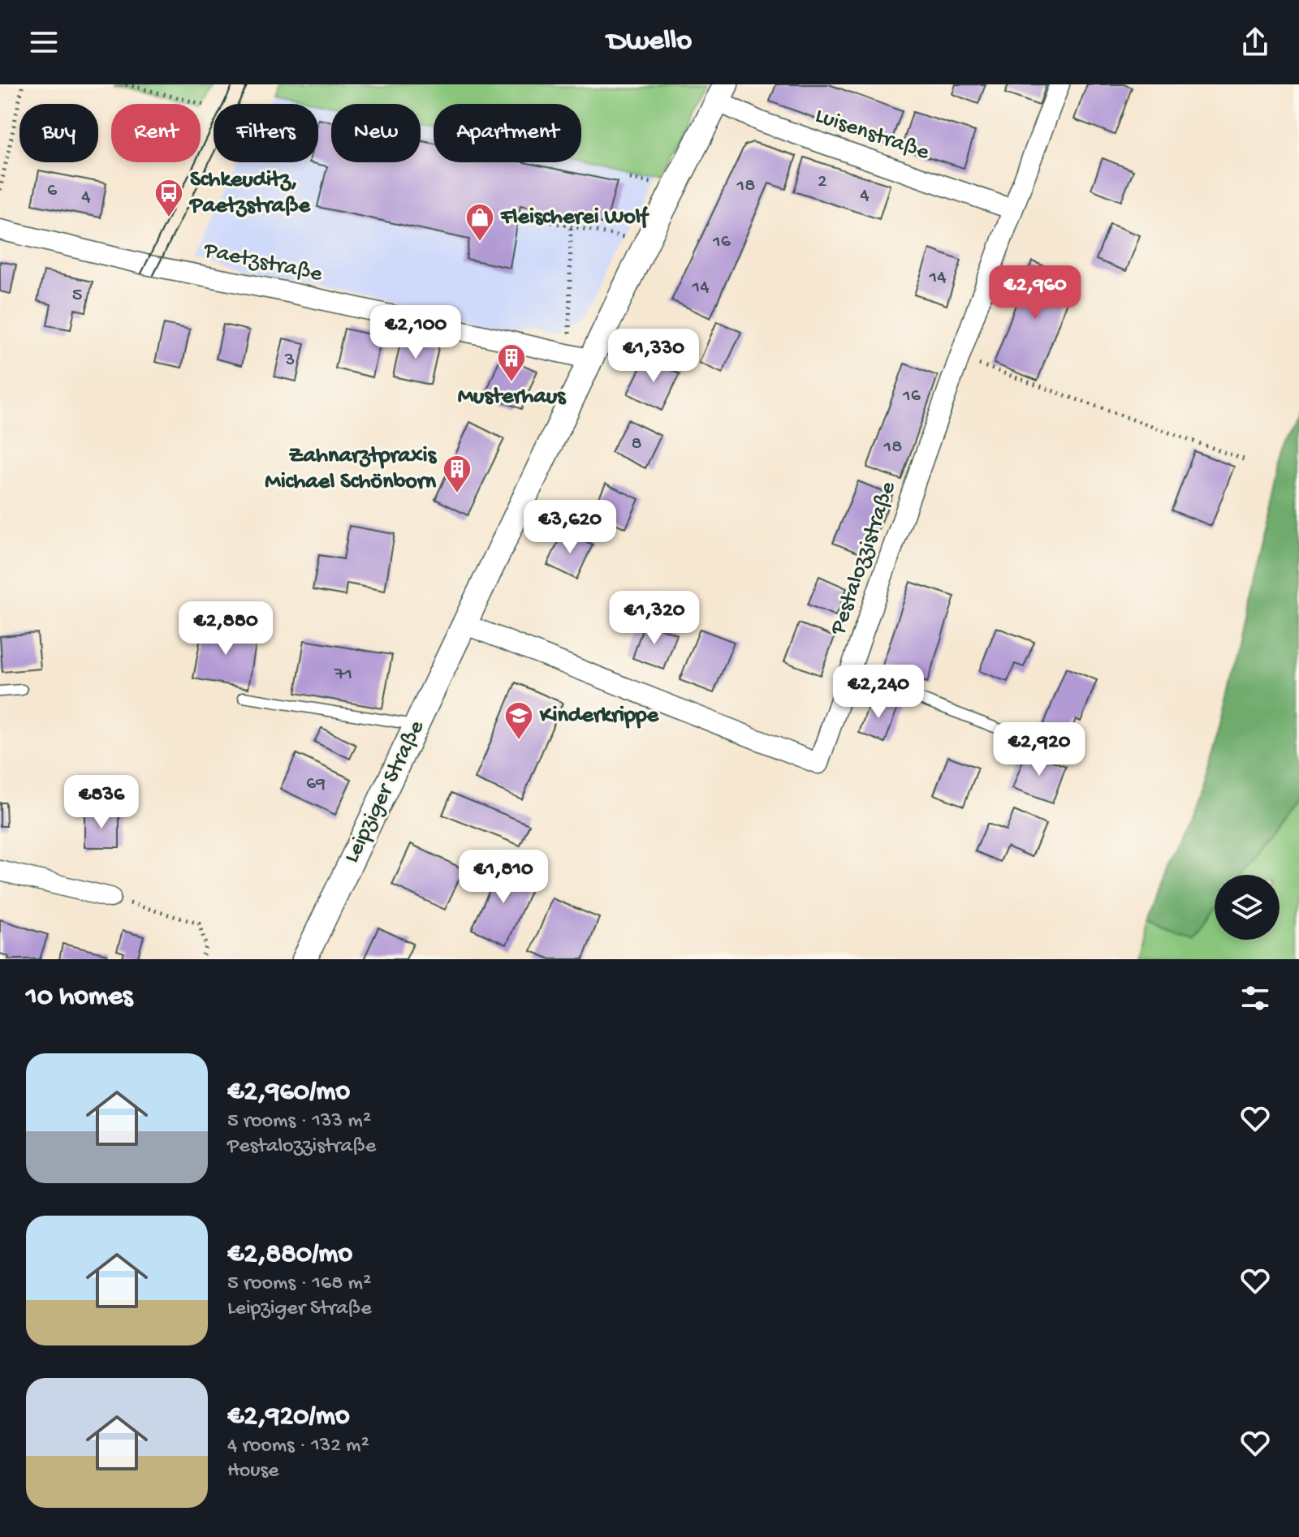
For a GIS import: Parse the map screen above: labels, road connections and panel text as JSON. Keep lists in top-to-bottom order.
{
  "streets": {
    "street": [
      "Luisenstraße",
      "Paetzstraße",
      "Pestalozzistraße",
      "Leipziger Straße"
    ]
  },
  "crossings": [
    ["Luisenstraße", "Pestalozzistraße"],
    ["Luisenstraße", "Leipziger Straße"],
    ["Paetzstraße", "Leipziger Straße"],
    ["Pestalozzistraße", "Leipziger Straße"]
  ],
  "places": {
    "bus stop": ["Schkeuditz, Paetzstraße"],
    "shop": ["Fleischerei Wolf"],
    "building": ["Musterhaus", "Zahnarztpraxis Michael Schönborn"],
    "school or university": ["Kinderkrippe"]
  },
  "house_numbers": [
    "2",
    "18",
    "6",
    "4",
    "4",
    "16",
    "14",
    "14",
    "5",
    "3",
    "16",
    "8",
    "18",
    "71",
    "69"
  ],
  "page": {
    "header": "Dwello",
    "chip": [
      "Buy",
      "Rent",
      "Filters",
      "New",
      "Apartment"
    ],
    "price": [
      "€2,960",
      "€2,100",
      "€1,330",
      "€3,620",
      "€1,320",
      "€2,880",
      "€2,240",
      "€2,920",
      "€836",
      "€1,810"
    ],
    "heading": "10 homes",
    "list": [
      {
        "name": "€2,960/mo",
        "note": "5 rooms · 133 m² · Pestalozzistraße"
      },
      {
        "name": "€2,880/mo",
        "note": "5 rooms · 168 m² · Leipziger Straße"
      },
      {
        "name": "€2,920/mo",
        "note": "4 rooms · 132 m² · House"
      }
    ]
  }
}
